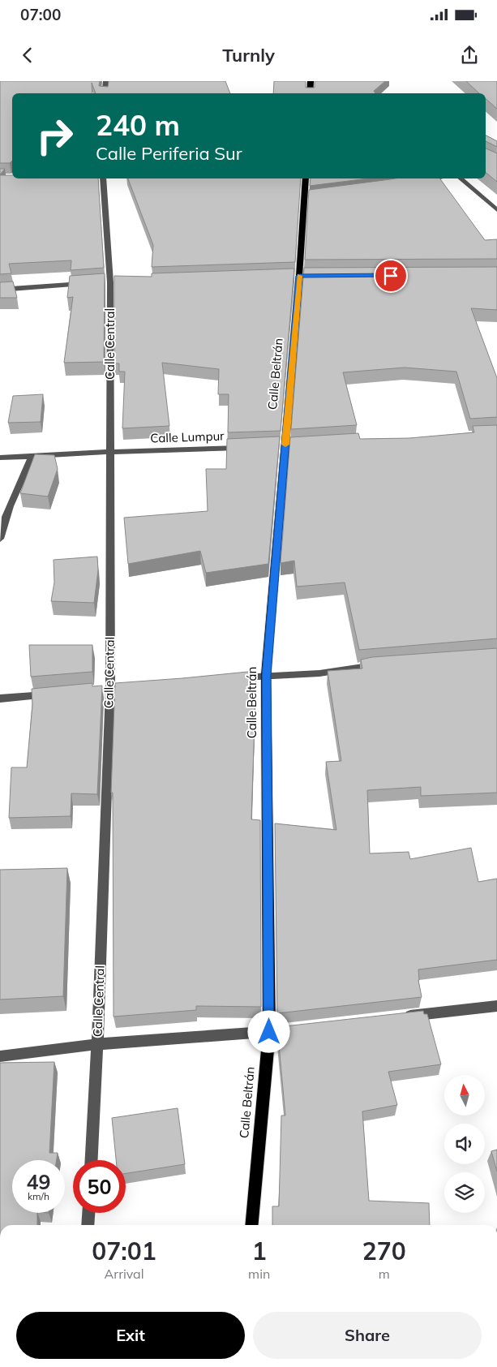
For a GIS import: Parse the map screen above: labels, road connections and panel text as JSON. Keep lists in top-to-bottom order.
{
  "streets": {
    "main road": ["Calle Beltrán"],
    "street": ["Calle Central", "Calle Lumpur"]
  },
  "crossings": [
    ["Calle Central", "Calle Lumpur"]
  ],
  "north": "top",
  "page": {
    "status": "07:00",
    "header": "Turnly",
    "turn": ["240 m", "Calle Periferia Sur"],
    "speed": "49 km/h",
    "limit": "50",
    "eta": [
      "07:01",
      "Arrival",
      "1",
      "min",
      "270",
      "m"
    ],
    "buttons": ["Exit", "Share"]
  }
}
